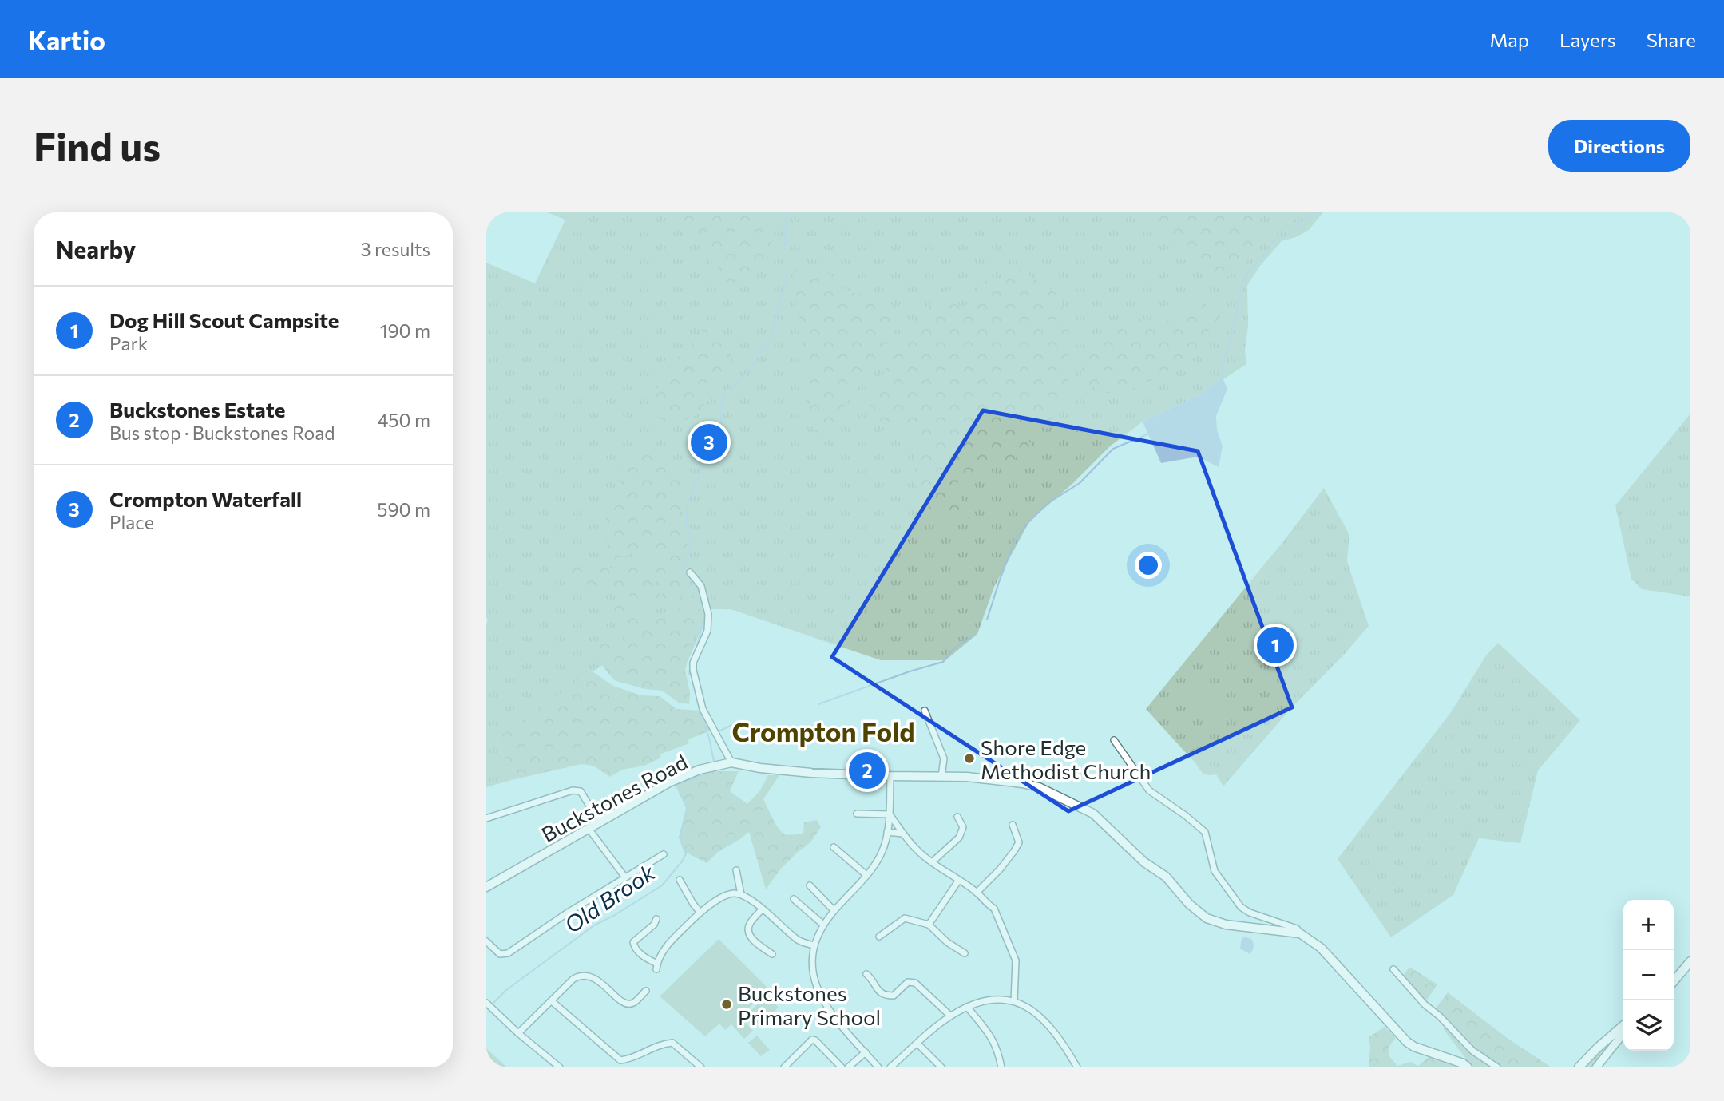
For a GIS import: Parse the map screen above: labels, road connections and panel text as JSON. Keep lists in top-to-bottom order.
{
  "streets": {
    "main road": ["Buckstones Road"]
  },
  "districts": ["Crompton Fold"],
  "water": ["Old Brook"],
  "places": ["Shore Edge Methodist Church", "Buckstones Primary School"],
  "page": {
    "header": "Kartio",
    "nav": ["Map", "Layers", "Share"],
    "buttons": "Directions",
    "title": "Find us",
    "heading": ["Nearby", "3 results"],
    "list": [
      {
        "mark": "1",
        "name": "Dog Hill Scout Campsite",
        "note": "Park",
        "value": "190 m"
      },
      {
        "mark": "2",
        "name": "Buckstones Estate",
        "note": "Bus stop · Buckstones Road",
        "value": "450 m"
      },
      {
        "mark": "3",
        "name": "Crompton Waterfall",
        "note": "Place",
        "value": "590 m"
      }
    ],
    "pins": ["3", "1", "2"],
    "map_buttons": ["+", "−"]
  }
}
